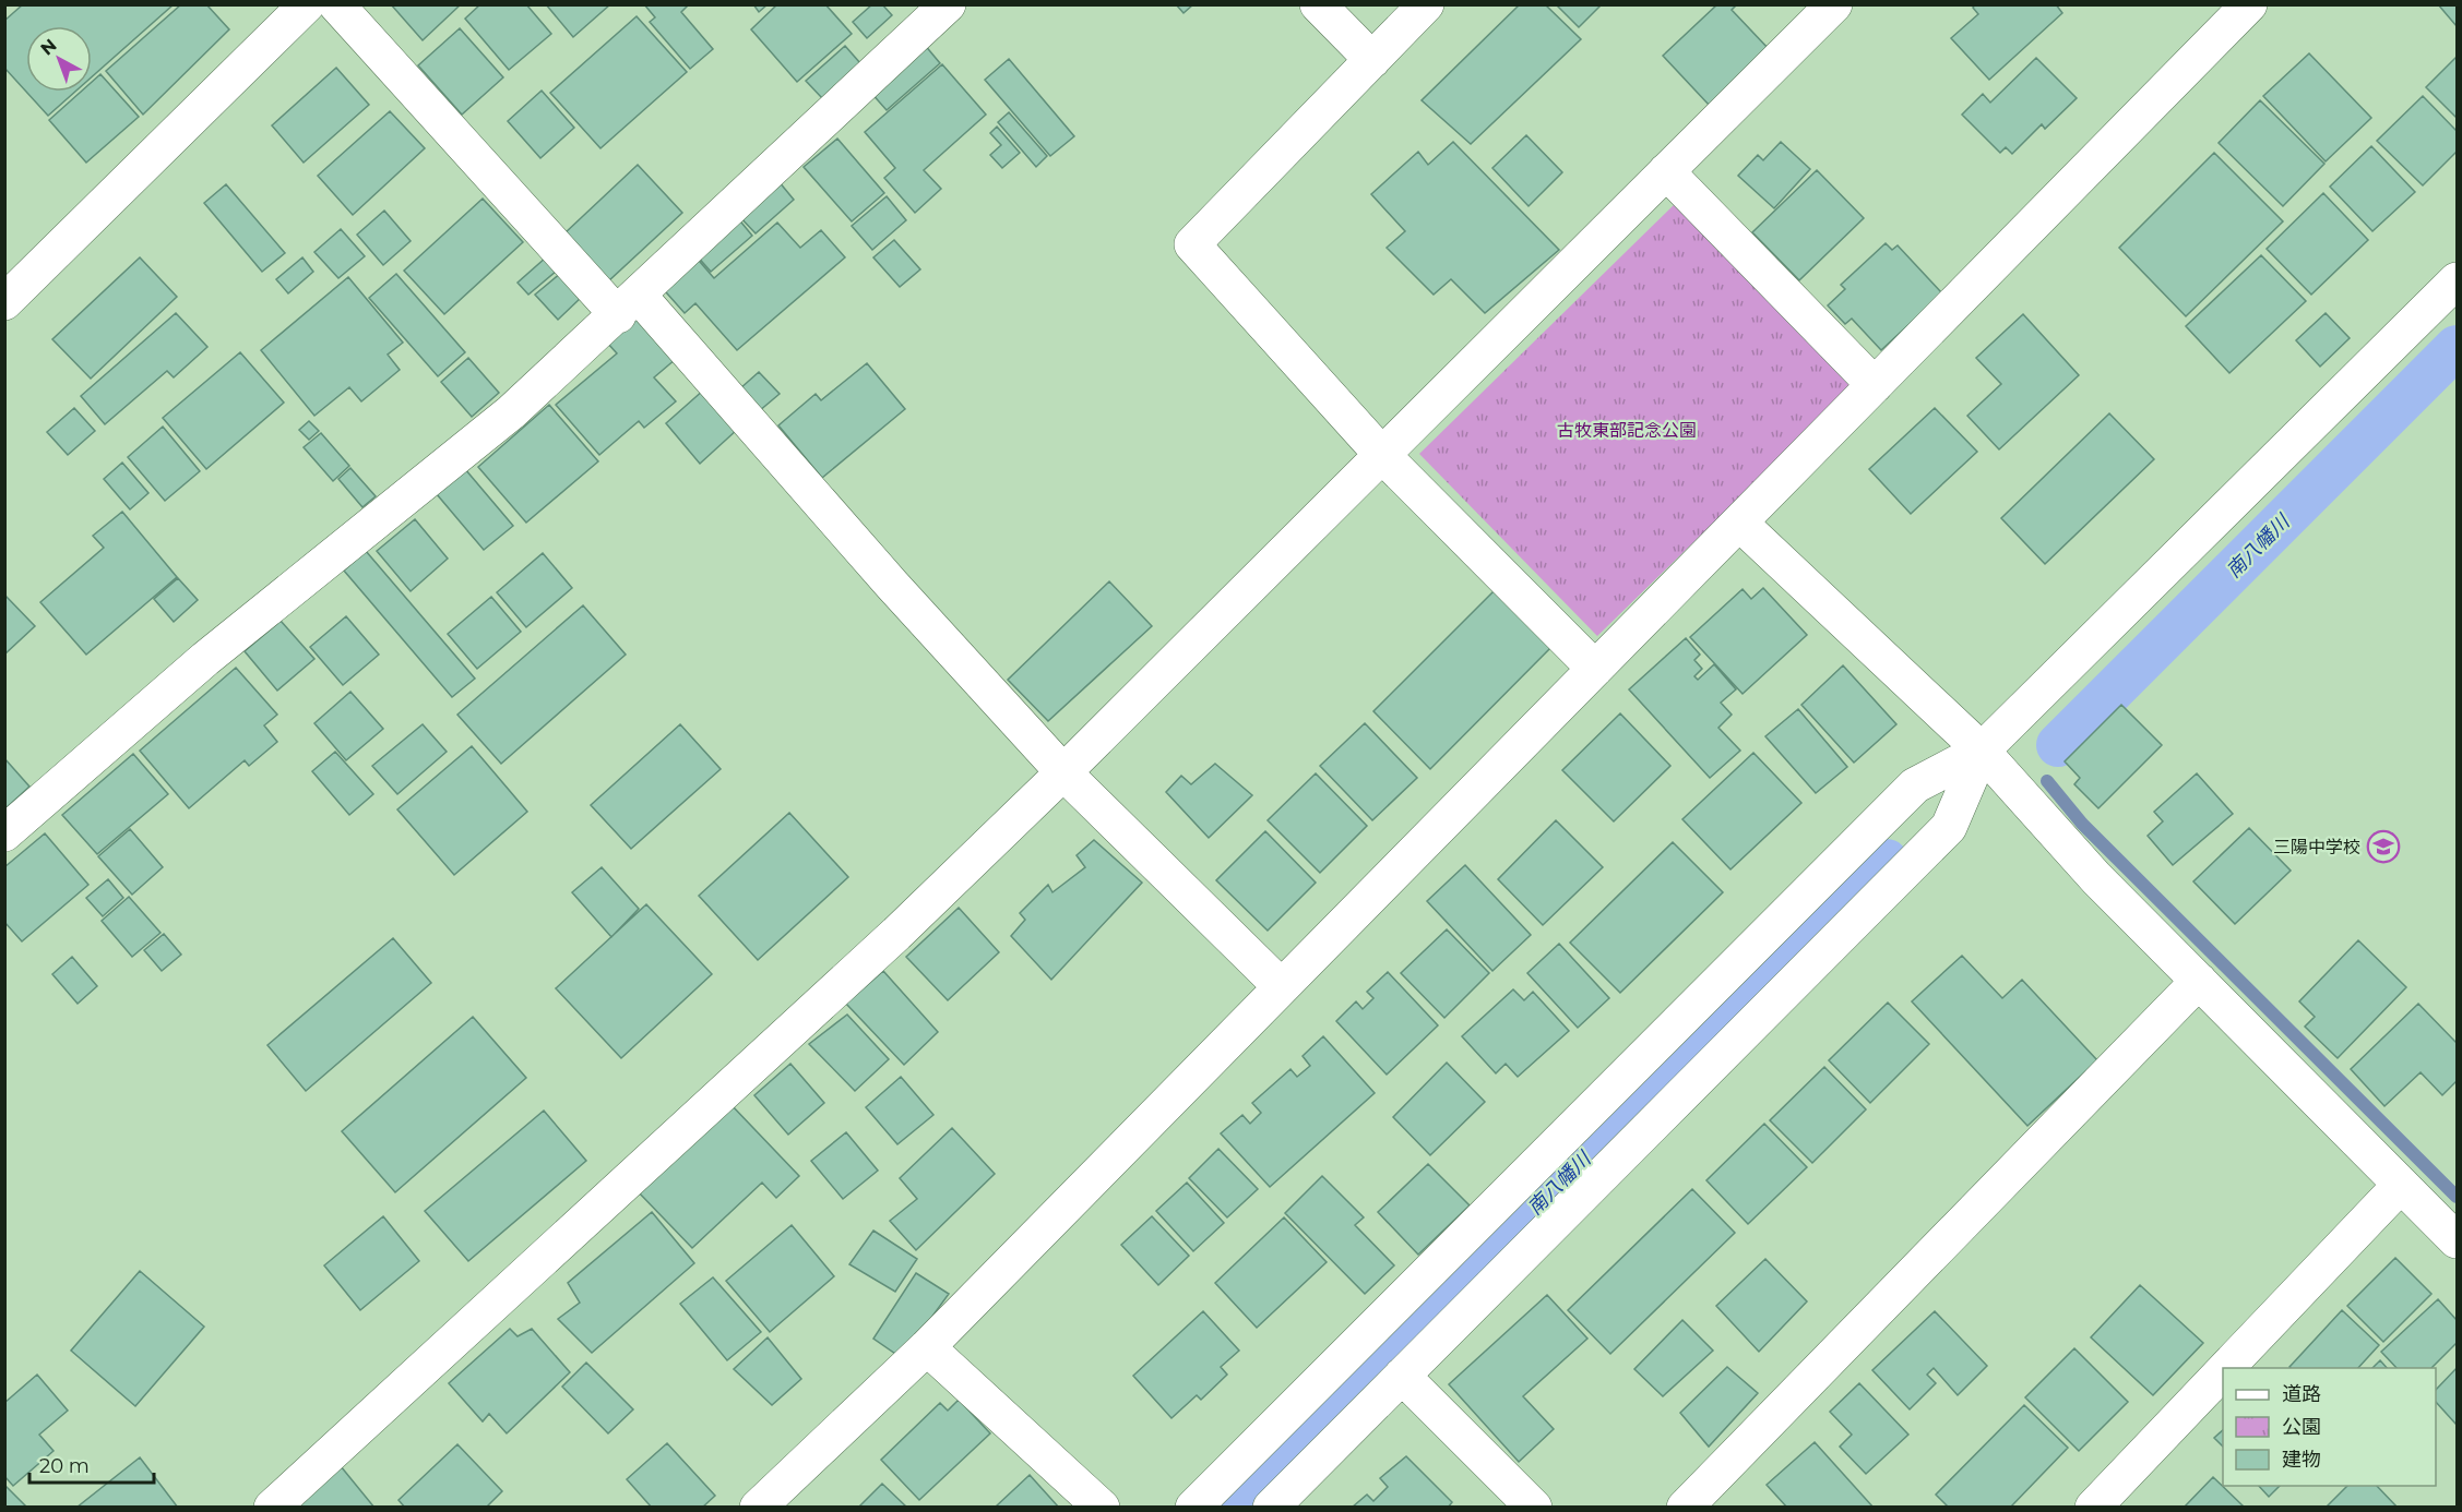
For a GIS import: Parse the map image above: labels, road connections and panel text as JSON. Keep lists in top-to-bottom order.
{
  "water": ["南八幡川"],
  "parks": ["古牧東部記念公園"],
  "places": {
    "school or university": ["三陽中学校"]
  },
  "legend": ["道路", "公園", "建物"],
  "scale_bar": "20 m",
  "north": "top left"
}
